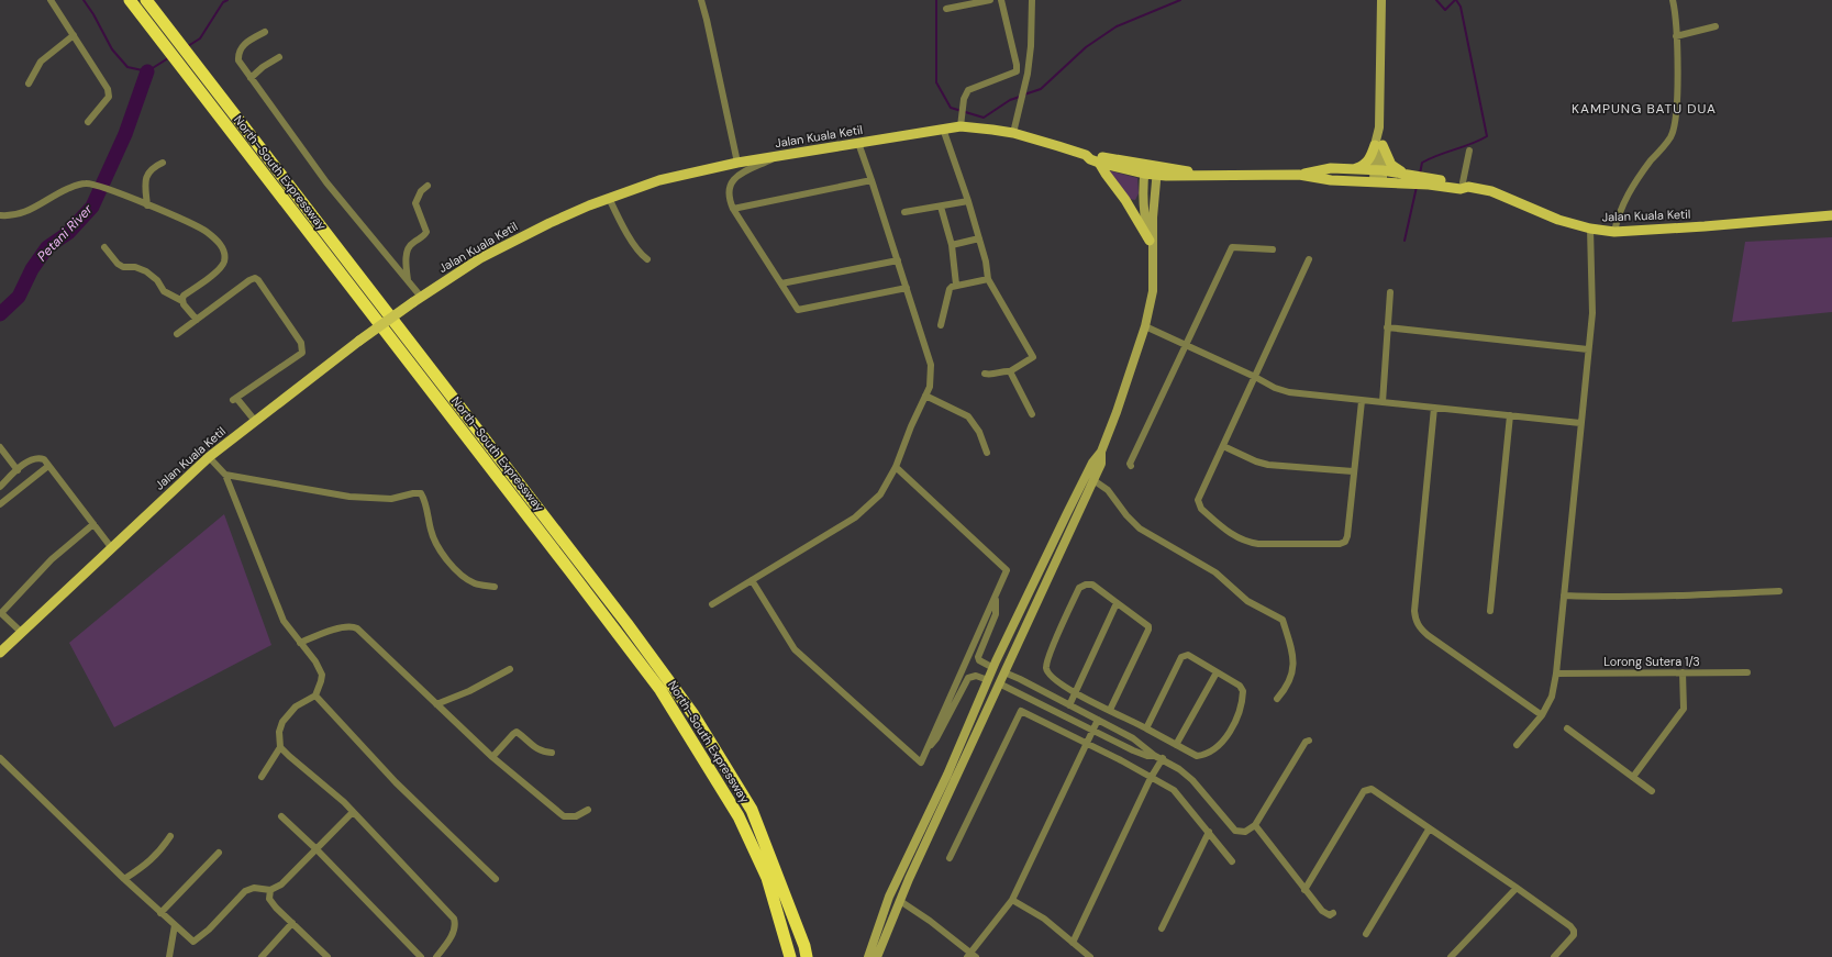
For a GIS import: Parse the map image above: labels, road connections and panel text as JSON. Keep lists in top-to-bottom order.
{
  "streets": {
    "highway": ["North–South Expressway"],
    "main road": ["Jalan Kuala Ketil"],
    "street": ["Lorong Sutera 1/3"]
  },
  "districts": ["KAMPUNG BATU DUA"],
  "water": ["Petani River"]
}
